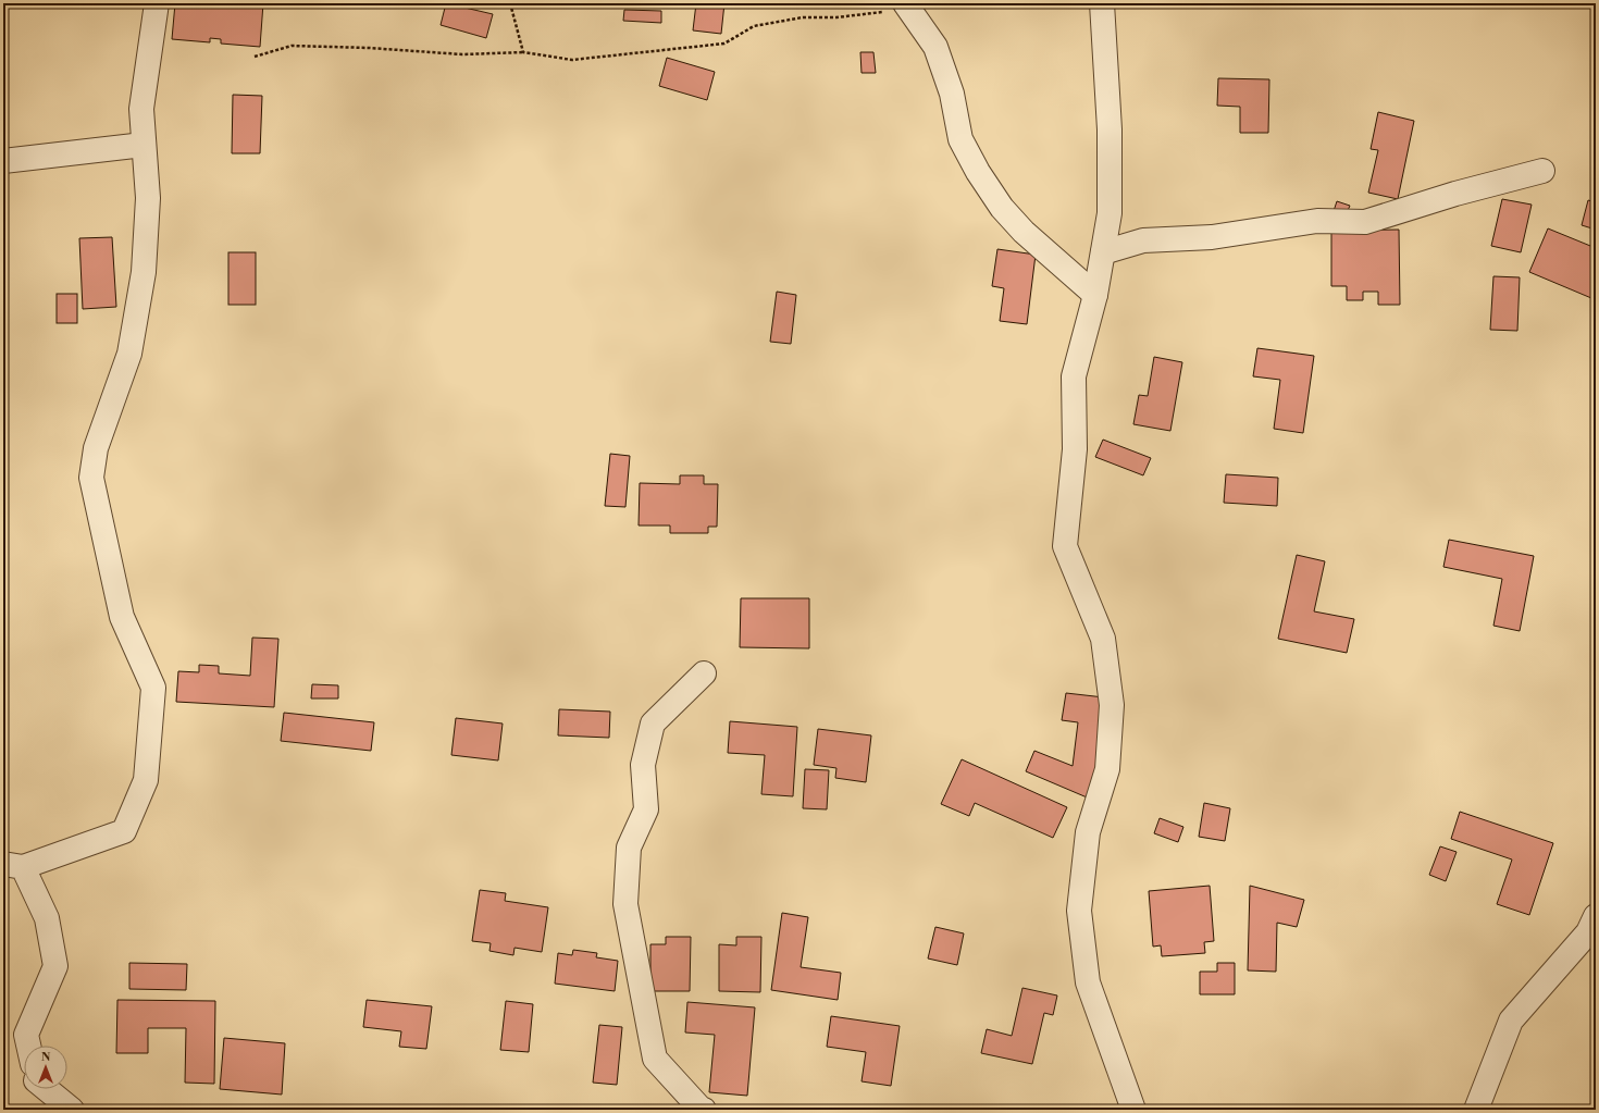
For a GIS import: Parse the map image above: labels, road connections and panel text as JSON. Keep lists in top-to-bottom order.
{
  "north": "top"
}
